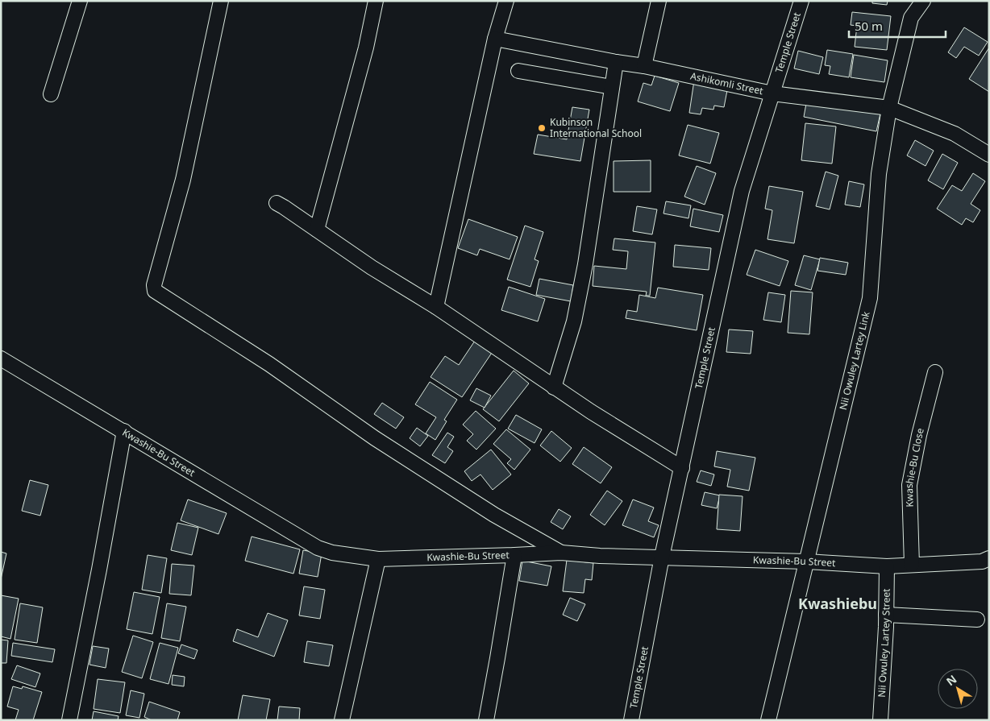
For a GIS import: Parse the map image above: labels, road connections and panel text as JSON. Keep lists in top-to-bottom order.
{
  "streets": {
    "street": [
      "Temple Street",
      "Ashikomli Street",
      "Nii Owuley Lartey Link",
      "Kwashie-Bu Street",
      "Kwashie-Bu Close",
      "Nii Owuley Lartey Street"
    ]
  },
  "crossings": [
    ["Temple Street", "Ashikomli Street"],
    ["Temple Street", "Kwashie-Bu Street"],
    ["Ashikomli Street", "Nii Owuley Lartey Link"],
    ["Nii Owuley Lartey Link", "Kwashie-Bu Street"],
    ["Kwashie-Bu Street", "Kwashie-Bu Close"],
    ["Kwashie-Bu Street", "Nii Owuley Lartey Street"]
  ],
  "districts": ["Kwashiebu"],
  "places": ["Kubinson International School"],
  "scale_bar": "50 m",
  "north": "top left"
}
